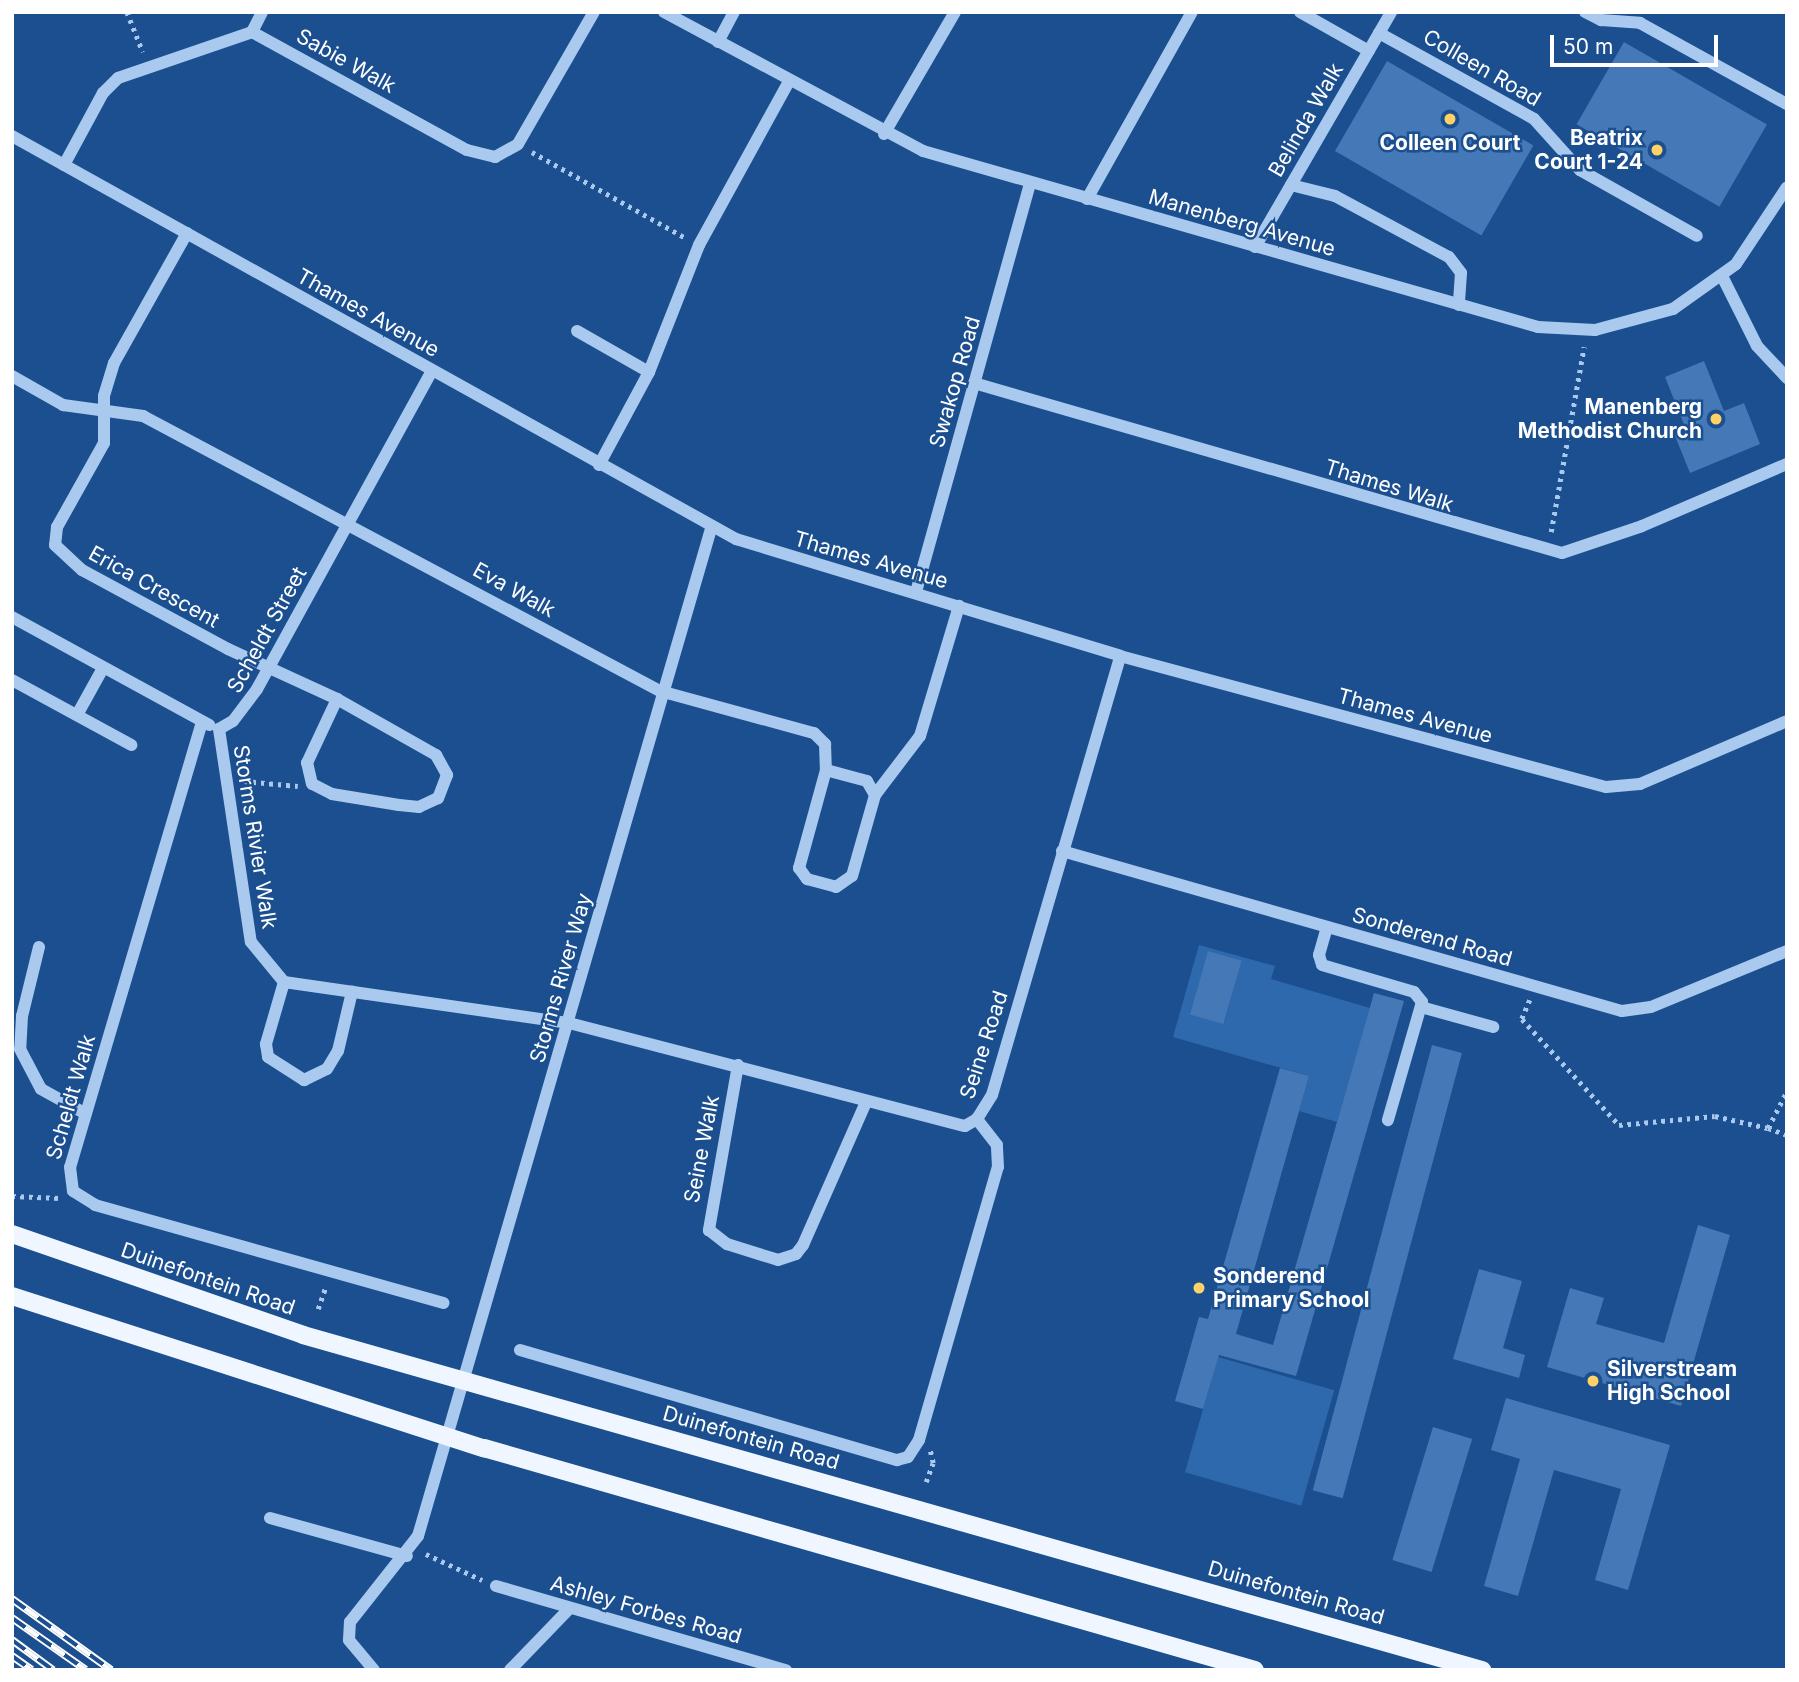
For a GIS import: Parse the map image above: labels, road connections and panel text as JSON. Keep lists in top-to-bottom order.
{
  "streets": {
    "main road": ["Duinefontein Road"],
    "street": [
      "Sabie Walk",
      "Colleen Road",
      "Belinda Walk",
      "Manenberg Avenue",
      "Thames Avenue",
      "Swakop Road",
      "Thames Walk",
      "Erica Crescent",
      "Eva Walk",
      "Scheldt Street",
      "Storms Rivier Walk",
      "Sonderend Road",
      "Storms River Way",
      "Seine Road",
      "Scheldt Walk",
      "Seine Walk",
      "Ashley Forbes Road"
    ]
  },
  "crossings": [
    ["Colleen Road", "Belinda Walk"],
    ["Belinda Walk", "Manenberg Avenue"],
    ["Manenberg Avenue", "Swakop Road"],
    ["Thames Avenue", "Swakop Road"],
    ["Thames Avenue", "Scheldt Street"],
    ["Thames Avenue", "Storms River Way"],
    ["Thames Avenue", "Seine Road"],
    ["Swakop Road", "Thames Walk"],
    ["Erica Crescent", "Scheldt Street"],
    ["Eva Walk", "Scheldt Street"],
    ["Eva Walk", "Storms River Way"],
    ["Scheldt Street", "Storms Rivier Walk"],
    ["Sonderend Road", "Seine Road"],
    ["Storms River Way", "Seine Road"],
    ["Storms River Way", "Duinefontein Road"],
    ["Seine Road", "Seine Walk"]
  ],
  "places": [
    "Colleen Court",
    "Beatrix Court 1-24",
    "Manenberg Methodist Church",
    "Sonderend Primary School",
    "Silverstream High School"
  ],
  "scale_bar": "50 m"
}
